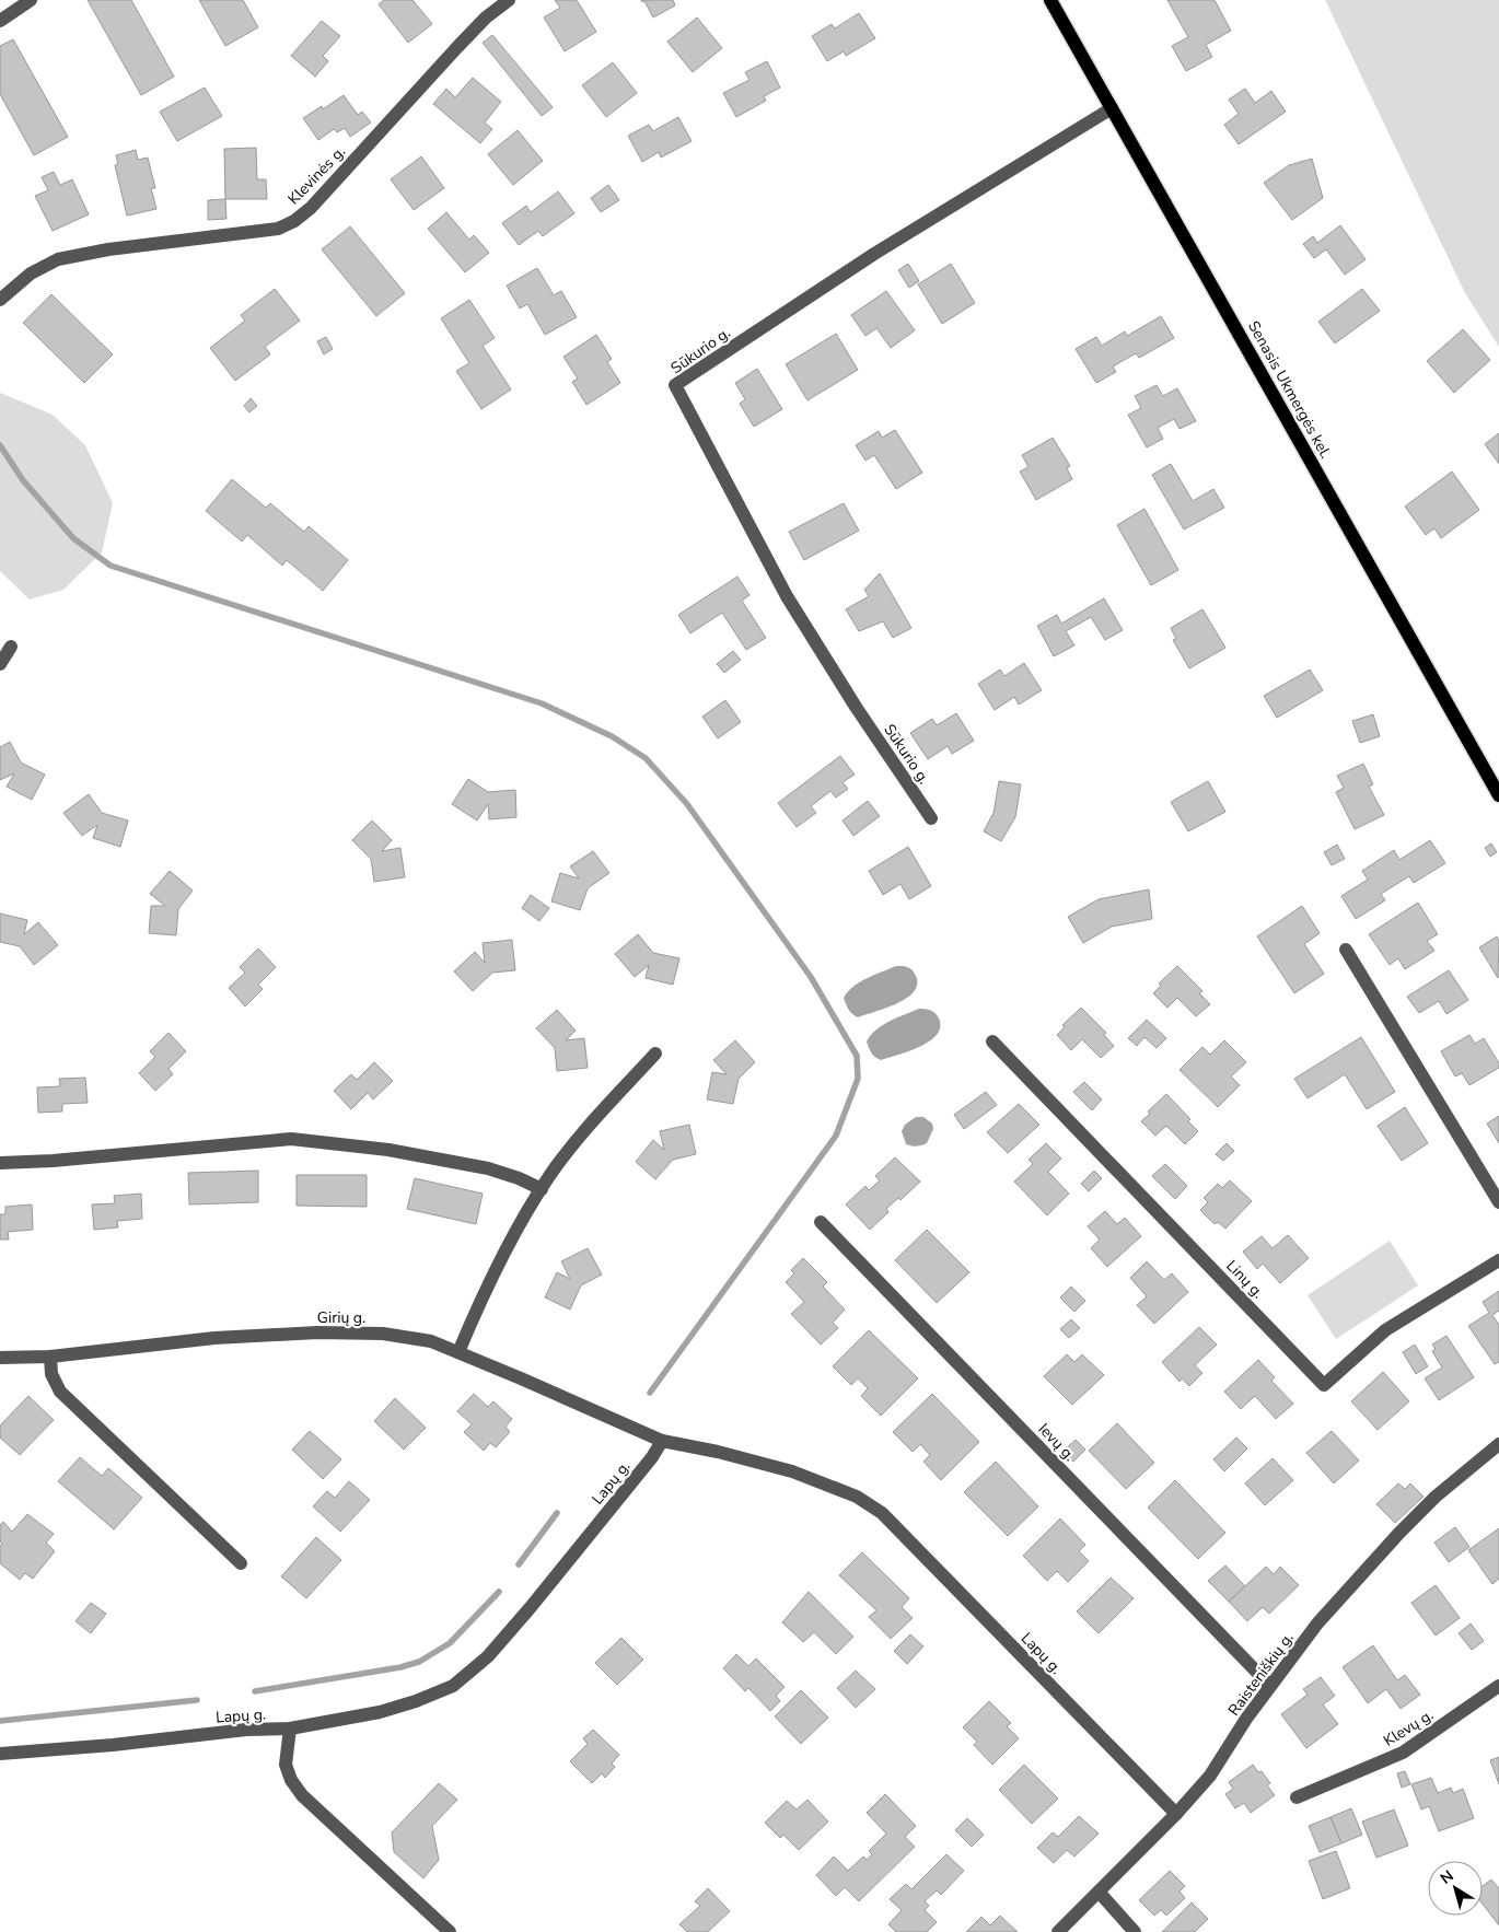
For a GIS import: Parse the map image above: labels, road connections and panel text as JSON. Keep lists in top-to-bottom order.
{
  "streets": {
    "main road": ["Senasis Ukmergės kel."],
    "street": [
      "Klevinės g.",
      "Sūkurio g.",
      "Linų g.",
      "Girių g.",
      "Ievų g.",
      "Lapų g.",
      "Raisteniškių g.",
      "Klevų g."
    ]
  },
  "crossings": [
    ["Sūkurio g.", "Senasis Ukmergės kel."],
    ["Girių g.", "Lapų g."],
    ["Ievų g.", "Raisteniškių g."],
    ["Lapų g.", "Raisteniškių g."]
  ],
  "north": "top left"
}
